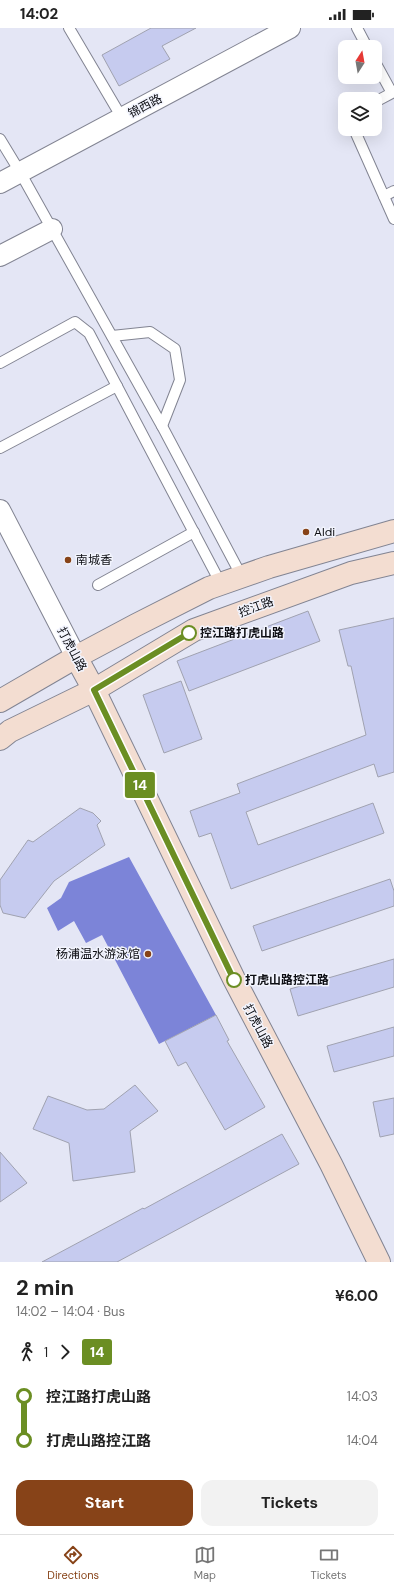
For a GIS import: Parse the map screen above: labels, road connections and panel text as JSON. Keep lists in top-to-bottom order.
{
  "streets": {
    "main road": ["控江路", "打虎山路"],
    "street": ["锦西路"]
  },
  "crossings": [
    ["控江路", "打虎山路"]
  ],
  "places": [
    "Aldi",
    "南城香",
    "控江路打虎山路",
    "杨浦温水游泳馆",
    "打虎山路控江路"
  ],
  "lines": ["bus line 14"],
  "north": "top",
  "page": {
    "status": "14:02",
    "on_map": "14",
    "heading": ["2 min", "14:02 – 14:04 · Bus", "¥6.00"],
    "legs": ["1", "14"],
    "list": [
      {
        "name": "控江路打虎山路",
        "value": "14:03"
      },
      {
        "name": "打虎山路控江路",
        "value": "14:04"
      }
    ],
    "buttons": ["Start", "Tickets"],
    "tabs": ["Directions", "Map", "Tickets"]
  }
}
